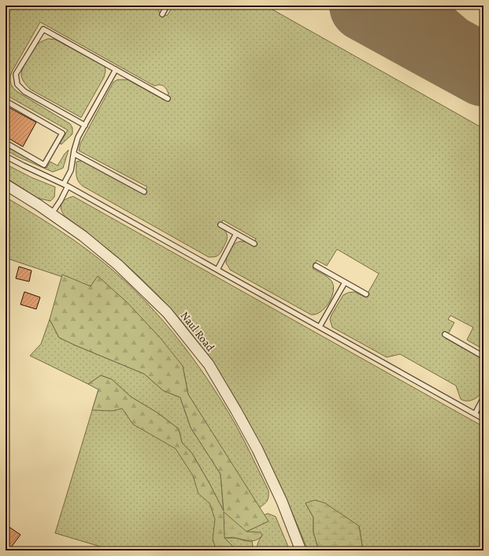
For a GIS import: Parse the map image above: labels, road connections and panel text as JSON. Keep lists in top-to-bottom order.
{
  "streets": {
    "street": ["Naul Road"]
  }
}
